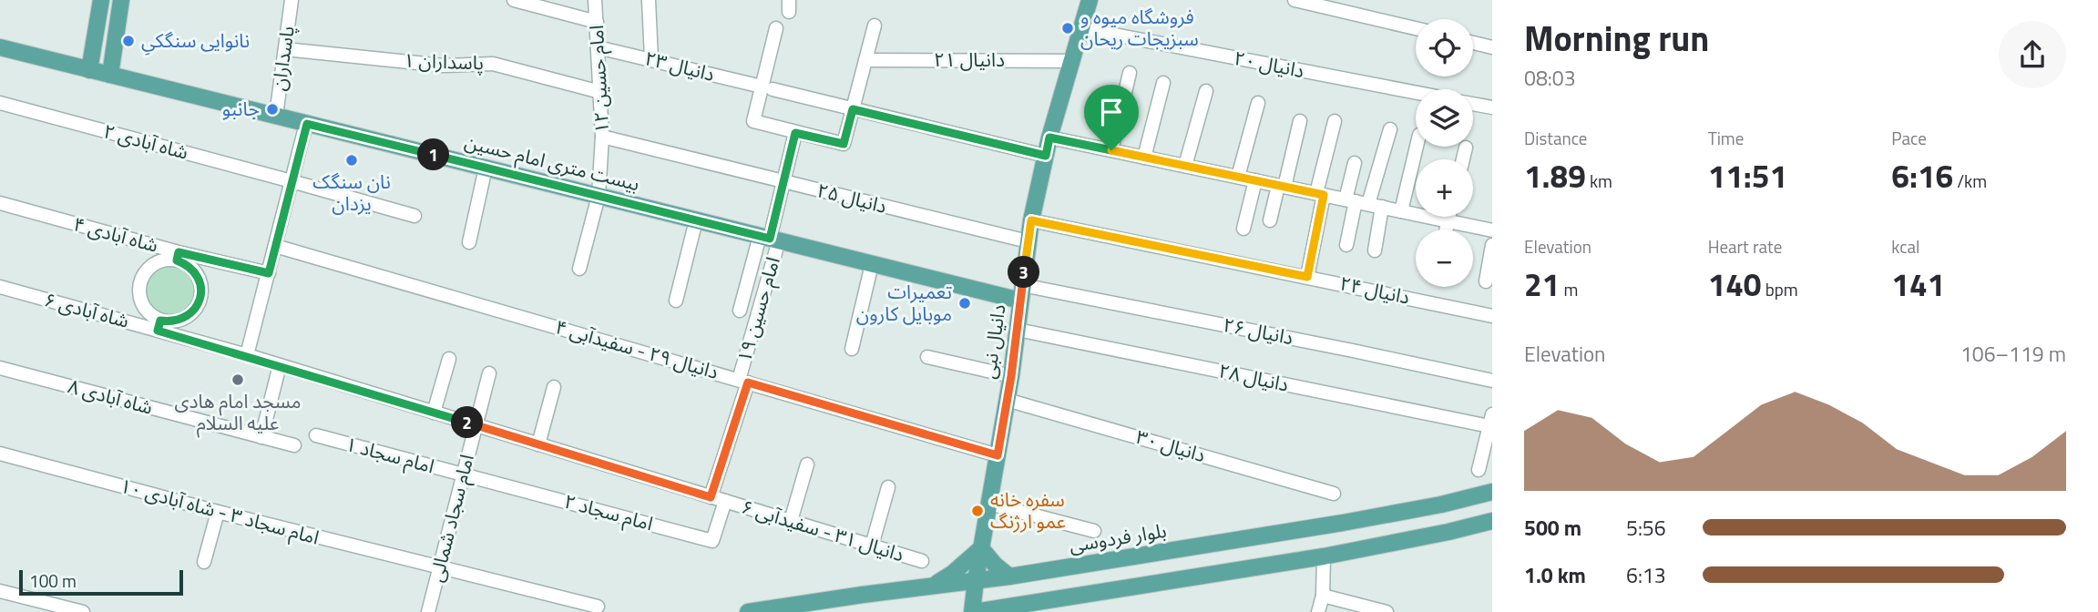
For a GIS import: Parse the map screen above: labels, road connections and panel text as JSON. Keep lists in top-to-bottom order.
{
  "streets": {
    "main road": ["بیست متری امام حسین", "دانیال نبی", "بلوار فردوسی"],
    "street": [
      "پاسداران",
      "دانیال ۲۱",
      "پاسداران ۱",
      "دانیال ۲۰",
      "دانیال ۲۳",
      "امام حسین ۱۲",
      "شاه آبادی ۲",
      "دانیال ۲۵",
      "شاه آبادی ۴",
      "دانیال ۲۴",
      "امام حسین ۱۹",
      "شاه آبادی ۶",
      "دانیال ۲۶",
      "دانیال ۲۹ - سفیدآبی ۴",
      "دانیال ۲۸",
      "شاه آبادی ۸",
      "دانیال ۳۰",
      "امام سجاد ۱",
      "امام سجاد ۳ - شاه آبادی ۱۰",
      "امام سجاد ۲",
      "امام سجاد شمالی",
      "دانیال ۳۱ - سفیدآبی ۶"
    ]
  },
  "crossings": [
    ["پاسداران", "پاسداران ۱"],
    ["پاسداران", "بیست متری امام حسین"],
    ["دانیال ۲۱", "دانیال نبی"],
    ["پاسداران ۱", "امام حسین ۱۲"],
    ["دانیال ۲۰", "دانیال نبی"],
    ["دانیال ۲۳", "امام حسین ۱۲"],
    ["دانیال ۲۳", "دانیال نبی"],
    ["امام حسین ۱۲", "بیست متری امام حسین"],
    ["امام حسین ۱۲", "دانیال ۲۵"],
    ["بیست متری امام حسین", "امام حسین ۱۹"],
    ["بیست متری امام حسین", "دانیال ۲۶"],
    ["بیست متری امام حسین", "دانیال نبی"],
    ["دانیال ۲۵", "دانیال نبی"],
    ["شاه آبادی ۴", "شاه آبادی ۶"],
    ["دانیال ۲۴", "دانیال نبی"],
    ["امام حسین ۱۹", "دانیال ۲۹ - سفیدآبی ۴"],
    ["امام حسین ۱۹", "دانیال ۳۱ - سفیدآبی ۶"],
    ["شاه آبادی ۶", "دانیال ۳۱ - سفیدآبی ۶"],
    ["دانیال ۲۶", "دانیال نبی"],
    ["دانیال نبی", "دانیال ۲۹ - سفیدآبی ۴"],
    ["دانیال نبی", "دانیال ۲۸"],
    ["دانیال نبی", "دانیال ۳۰"],
    ["دانیال نبی", "بلوار فردوسی"],
    ["امام سجاد ۱", "امام سجاد ۲"],
    ["امام سجاد ۱", "امام سجاد شمالی"],
    ["امام سجاد ۳ - شاه آبادی ۱۰", "امام سجاد شمالی"],
    ["امام سجاد ۲", "امام سجاد شمالی"],
    ["امام سجاد ۲", "دانیال ۳۱ - سفیدآبی ۶"],
    ["امام سجاد شمالی", "دانیال ۳۱ - سفیدآبی ۶"]
  ],
  "places": [
    "فروشگاه میوه و سبزیجات ریحان",
    "نانوایی سنگکیِ",
    "جانبو",
    "نان سنگک یزدان",
    "تعمیرات موبایل کارون",
    "مسجد امام هادی علیه السلام",
    "سفره خانه عمو ارژنگ"
  ],
  "scale_bar": "100 m",
  "page": {
    "heading": ["Morning run", "08:03"],
    "map_buttons": ["+", "−"],
    "stats": [
      ["Distance", "1.89 km"],
      ["Time", "11:51"],
      ["Pace", "6:16 /km"],
      ["Elevation", "21 m"],
      ["Heart rate", "140 bpm"],
      ["kcal", "141"]
    ],
    "pins": ["1", "3", "2"],
    "chart": ["Elevation", "106–119 m"],
    "list": [
      {
        "name": "500 m",
        "note": "5:56"
      },
      {
        "name": "1.0 km",
        "note": "6:13"
      }
    ],
    "scale": "100 m"
  }
}
